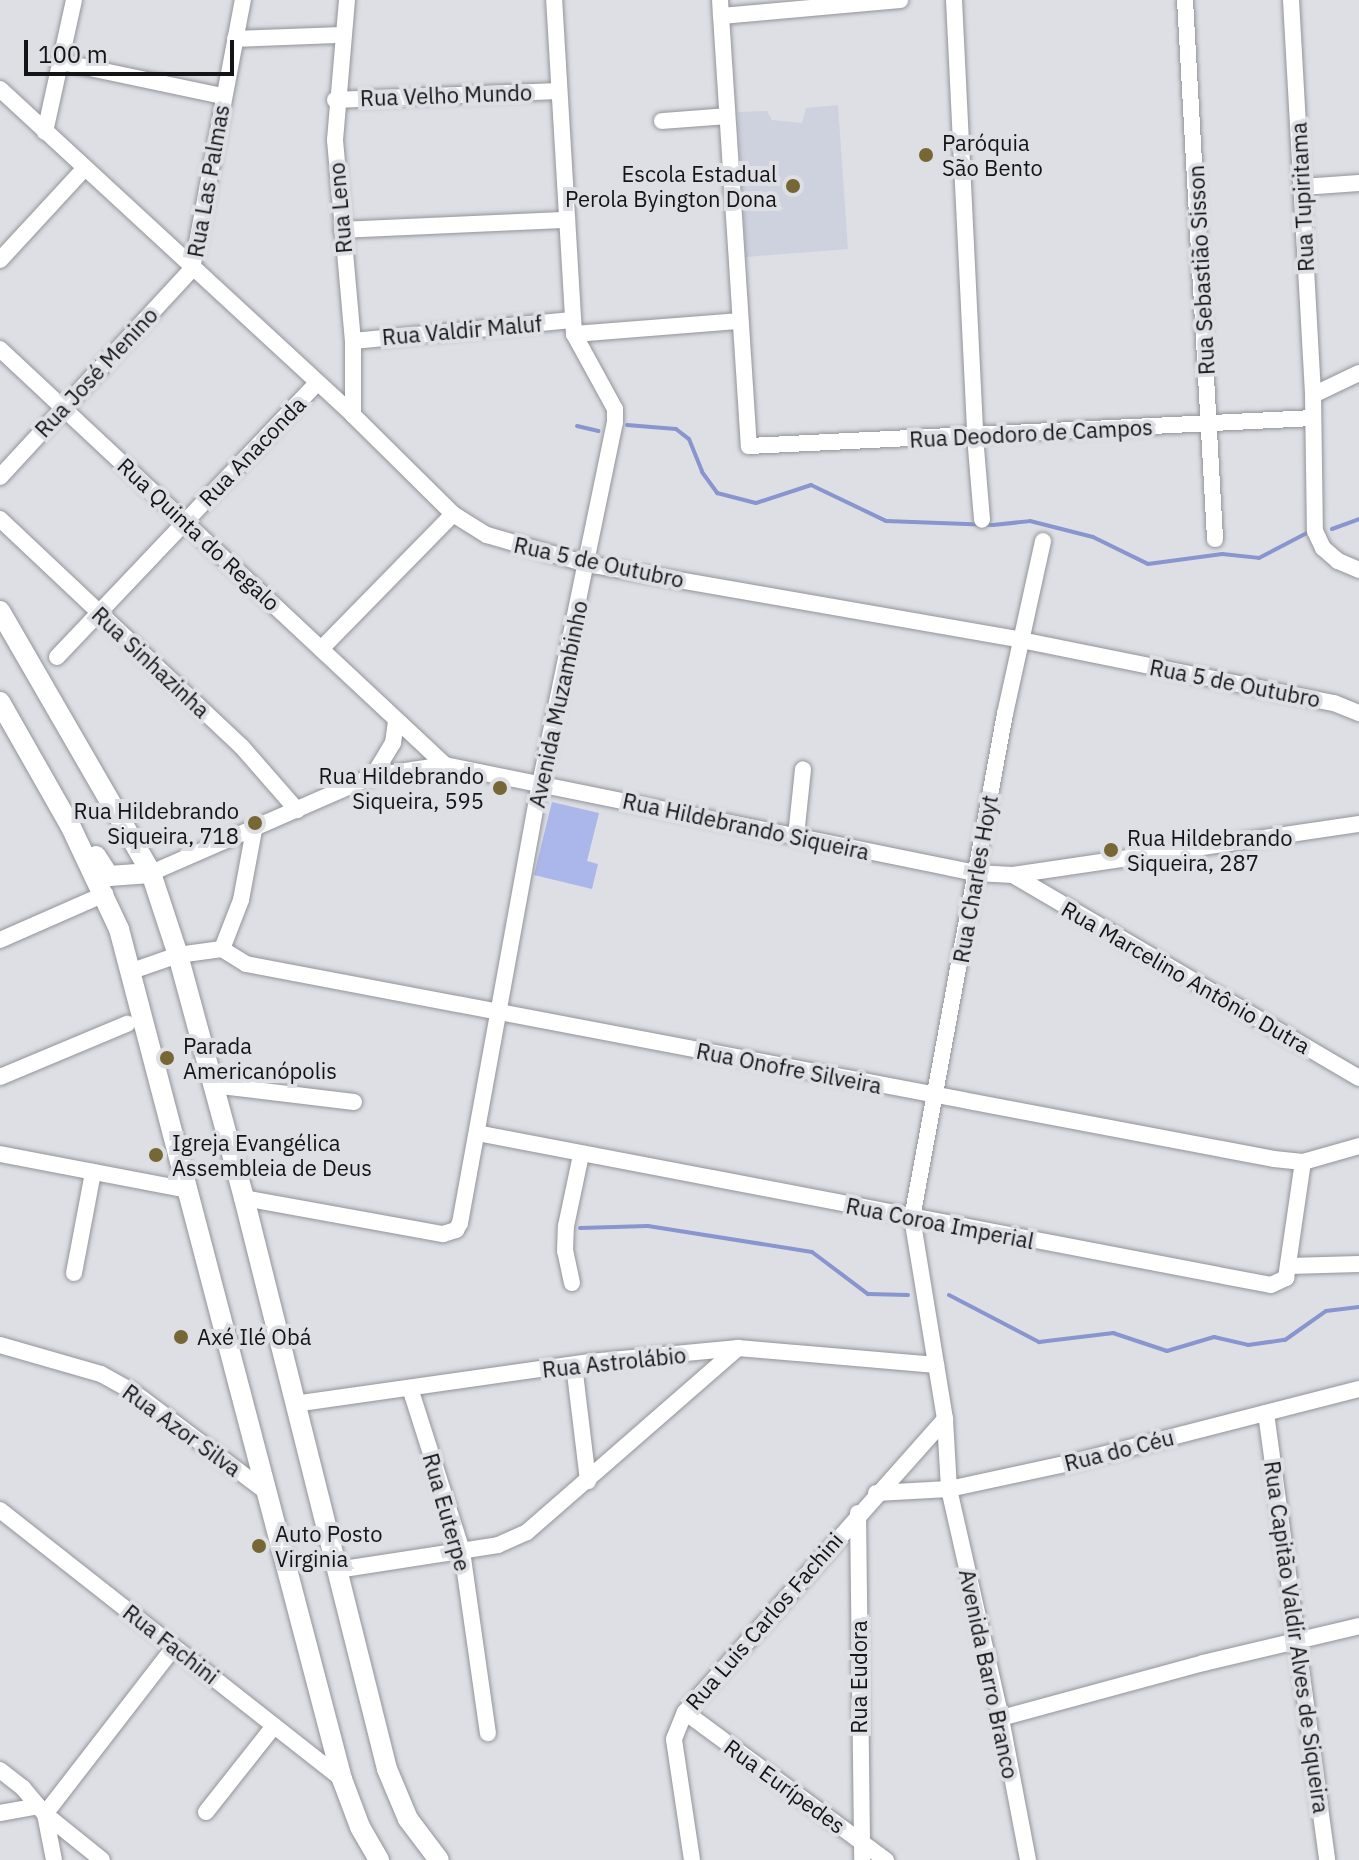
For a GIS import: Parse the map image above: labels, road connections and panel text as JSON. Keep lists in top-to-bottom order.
{
  "streets": {
    "street": [
      "Rua Velho Mundo",
      "Rua Las Palmas",
      "Rua Tupiritama",
      "Rua Leno",
      "Rua Sebastião Sisson",
      "Rua Valdir Maluf",
      "Rua José Menino",
      "Rua Deodoro de Campos",
      "Rua Anaconda",
      "Rua Quinta do Regalo",
      "Rua 5 de Outubro",
      "Rua Sinhazinha",
      "Avenida Muzambinho",
      "Rua Hildebrando Siqueira",
      "Rua Charles Hoyt",
      "Rua Marcelino Antônio Dutra",
      "Rua Onofre Silveira",
      "Rua Coroa Imperial",
      "Rua Astrolábio",
      "Rua Azor Silva",
      "Rua do Céu",
      "Rua Euterpe",
      "Rua Luis Carlos Fachini",
      "Rua Capitão Valdir Alves de Siqueira",
      "Rua Fachini",
      "Avenida Barro Branco",
      "Rua Eudora",
      "Rua Eurípedes"
    ]
  },
  "crossings": [
    ["Rua Velho Mundo", "Rua Leno"],
    ["Rua Velho Mundo", "Avenida Muzambinho"],
    ["Rua Las Palmas", "Rua José Menino"],
    ["Rua Las Palmas", "Rua 5 de Outubro"],
    ["Rua Tupiritama", "Rua Deodoro de Campos"],
    ["Rua Leno", "Rua Valdir Maluf"],
    ["Rua Leno", "Rua 5 de Outubro"],
    ["Rua Sebastião Sisson", "Rua Deodoro de Campos"],
    ["Rua Valdir Maluf", "Rua Deodoro de Campos"],
    ["Rua Valdir Maluf", "Avenida Muzambinho"],
    ["Rua José Menino", "Rua Quinta do Regalo"],
    ["Rua José Menino", "Rua 5 de Outubro"],
    ["Rua Anaconda", "Rua Quinta do Regalo"],
    ["Rua Anaconda", "Rua 5 de Outubro"],
    ["Rua Anaconda", "Rua Sinhazinha"],
    ["Rua Quinta do Regalo", "Rua Hildebrando Siqueira"],
    ["Rua 5 de Outubro", "Avenida Muzambinho"],
    ["Rua 5 de Outubro", "Rua Charles Hoyt"],
    ["Rua Sinhazinha", "Rua Hildebrando Siqueira"],
    ["Avenida Muzambinho", "Rua Hildebrando Siqueira"],
    ["Avenida Muzambinho", "Rua Onofre Silveira"],
    ["Avenida Muzambinho", "Rua Coroa Imperial"],
    ["Rua Hildebrando Siqueira", "Rua Charles Hoyt"],
    ["Rua Hildebrando Siqueira", "Rua Marcelino Antônio Dutra"],
    ["Rua Charles Hoyt", "Rua Onofre Silveira"],
    ["Rua Charles Hoyt", "Rua Coroa Imperial"],
    ["Rua Astrolábio", "Rua Euterpe"],
    ["Rua do Céu", "Rua Luis Carlos Fachini"],
    ["Rua do Céu", "Rua Capitão Valdir Alves de Siqueira"],
    ["Rua do Céu", "Avenida Barro Branco"],
    ["Rua Luis Carlos Fachini", "Avenida Barro Branco"],
    ["Rua Luis Carlos Fachini", "Rua Eudora"],
    ["Rua Luis Carlos Fachini", "Rua Eurípedes"],
    ["Rua Eudora", "Rua Eurípedes"]
  ],
  "places": [
    "Paróquia São Bento",
    "Escola Estadual Perola Byington Dona",
    "Rua Hildebrando Siqueira, 595",
    "Rua Hildebrando Siqueira, 718",
    "Rua Hildebrando Siqueira, 287",
    "Parada Americanópolis",
    "Igreja Evangélica Assembleia de Deus",
    "Axé Ilé Obá",
    "Auto Posto Virginia"
  ],
  "scale_bar": "100 m"
}
